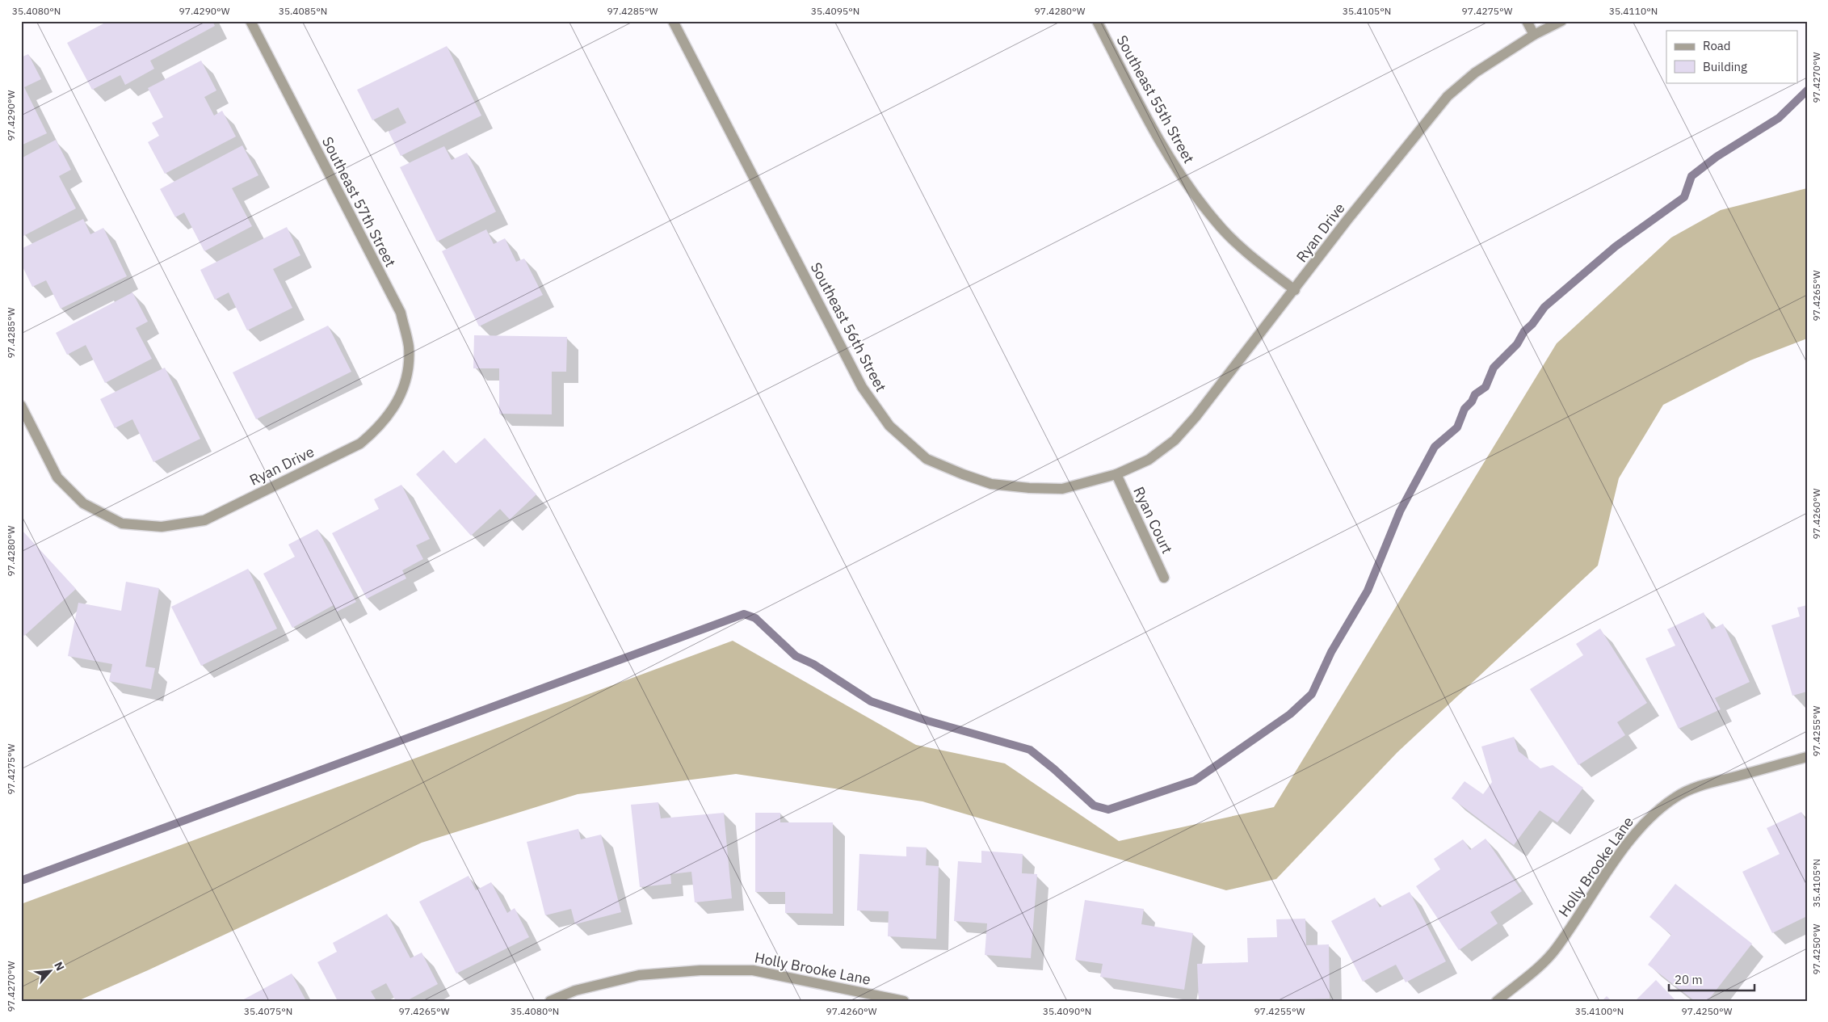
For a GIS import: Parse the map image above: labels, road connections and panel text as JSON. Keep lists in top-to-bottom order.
{
  "streets": {
    "street": [
      "Southeast 55th Street",
      "Southeast 57th Street",
      "Ryan Drive",
      "Southeast 56th Street",
      "Ryan Court",
      "Holly Brooke Lane"
    ]
  },
  "crossings": [
    ["Southeast 55th Street", "Ryan Drive"],
    ["Southeast 57th Street", "Ryan Drive"],
    ["Ryan Drive", "Southeast 56th Street"],
    ["Ryan Drive", "Ryan Court"],
    ["Southeast 56th Street", "Ryan Court"]
  ],
  "legend": ["Road", "Building"],
  "scale_bar": "20 m",
  "north": "top right",
  "coordinates": [
    "35.4080°N",
    "97.4290°W",
    "35.4085°N",
    "97.4285°W",
    "35.4095°N",
    "97.4280°W",
    "35.4105°N",
    "97.4275°W",
    "35.4110°N",
    "97.4270°W",
    "97.4265°W",
    "97.4260°W",
    "97.4255°W",
    "97.4250°W",
    "35.4075°N",
    "35.4090°N",
    "35.4100°N"
  ]
}
